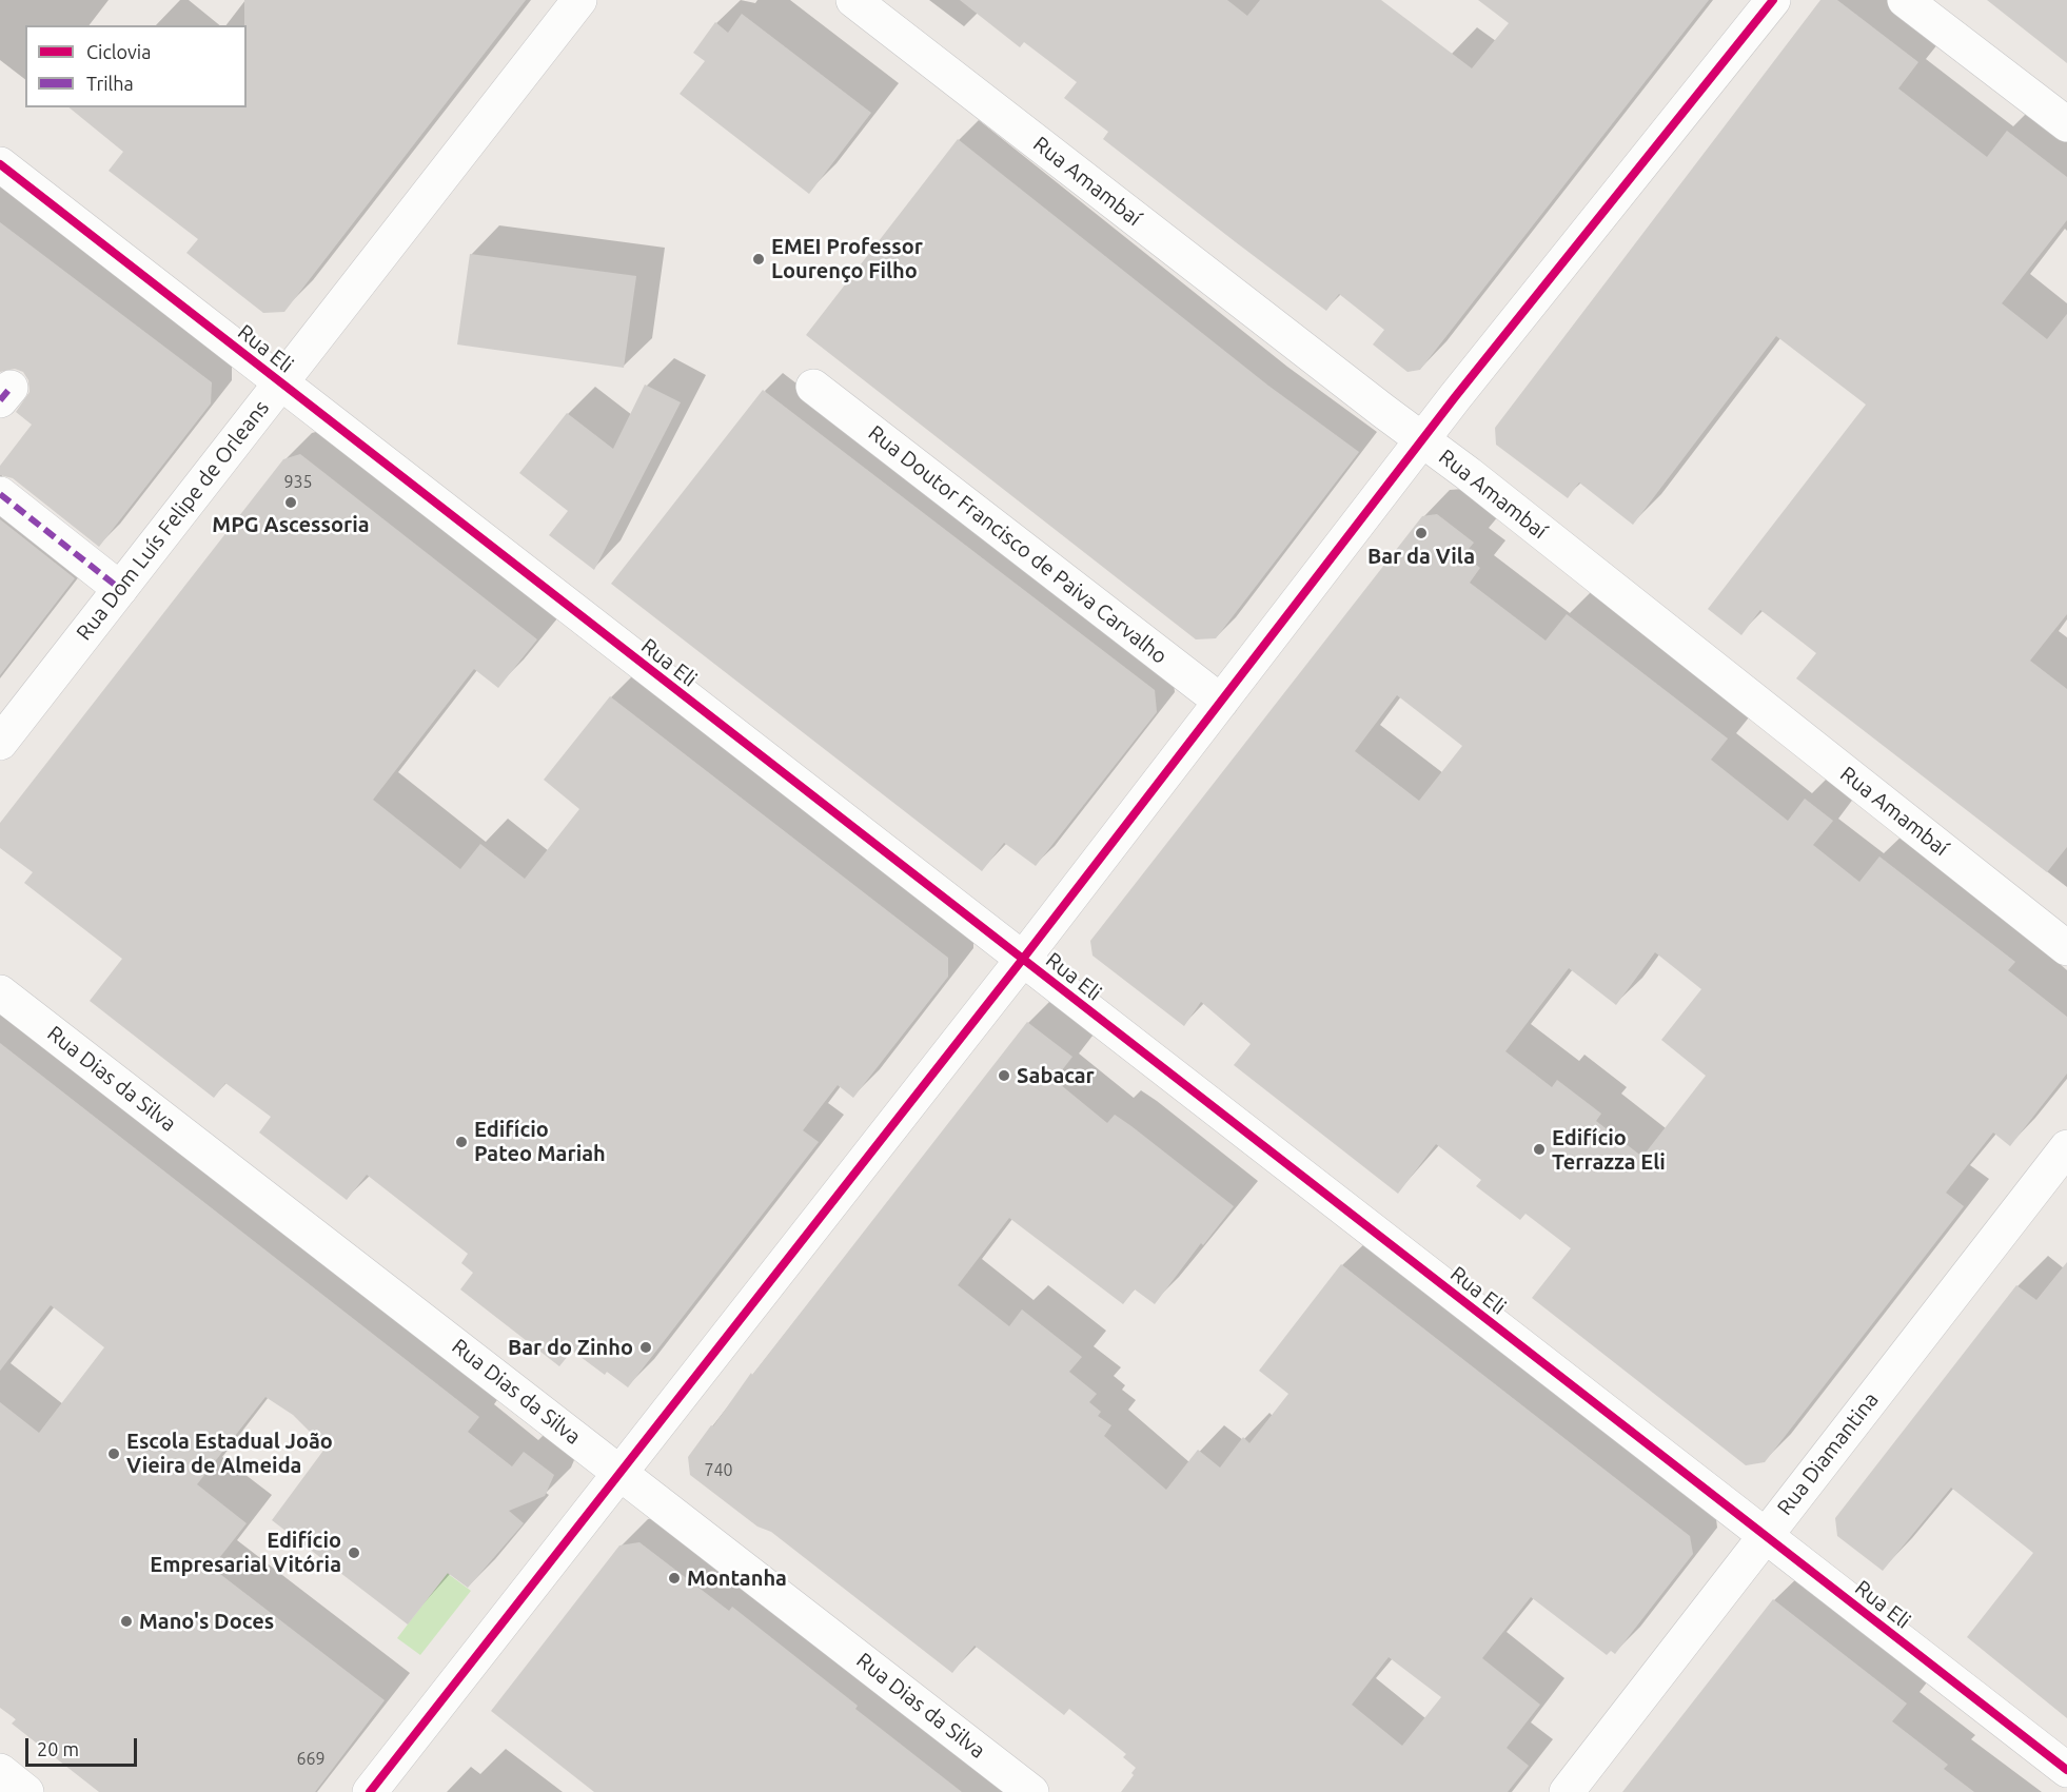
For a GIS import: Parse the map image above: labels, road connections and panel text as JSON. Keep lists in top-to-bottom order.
{
  "streets": {
    "street": [
      "Rua Amambaí",
      "Rua Eli",
      "Rua Dom Luís Felipe de Orleans",
      "Rua Doutor Francisco de Paiva Carvalho",
      "Rua Dias da Silva",
      "Rua Diamantina"
    ]
  },
  "crossings": [
    ["Rua Eli", "Rua Dom Luís Felipe de Orleans"],
    ["Rua Eli", "Rua Diamantina"]
  ],
  "places": [
    "EMEI Professor Lourenço Filho",
    "MPG Ascessoria",
    "Bar da Vila",
    "Sabacar",
    "Edifício Pateo Mariah",
    "Edifício Terrazza Eli",
    "Bar do Zinho",
    "Escola Estadual João Vieira de Almeida",
    "Edifício Empresarial Vitória",
    "Montanha",
    "Mano's Doces"
  ],
  "house_numbers": ["935", "740", "669"],
  "legend": ["Ciclovia", "Trilha"],
  "scale_bar": "20 m"
}
